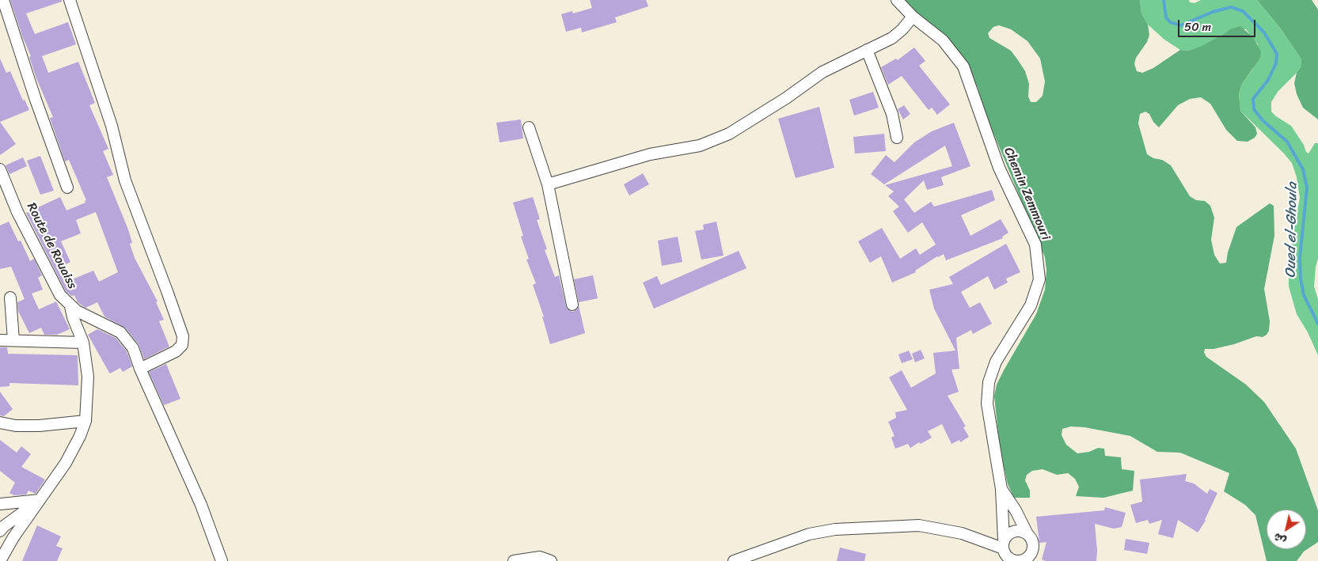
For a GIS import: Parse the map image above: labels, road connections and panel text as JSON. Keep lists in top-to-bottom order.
{
  "streets": {
    "street": ["Chemin Zemmouri", "Route de Rouaiss"]
  },
  "water": ["Oued el-Ghoula"],
  "scale_bar": "50 m",
  "north": "bottom left"
}
